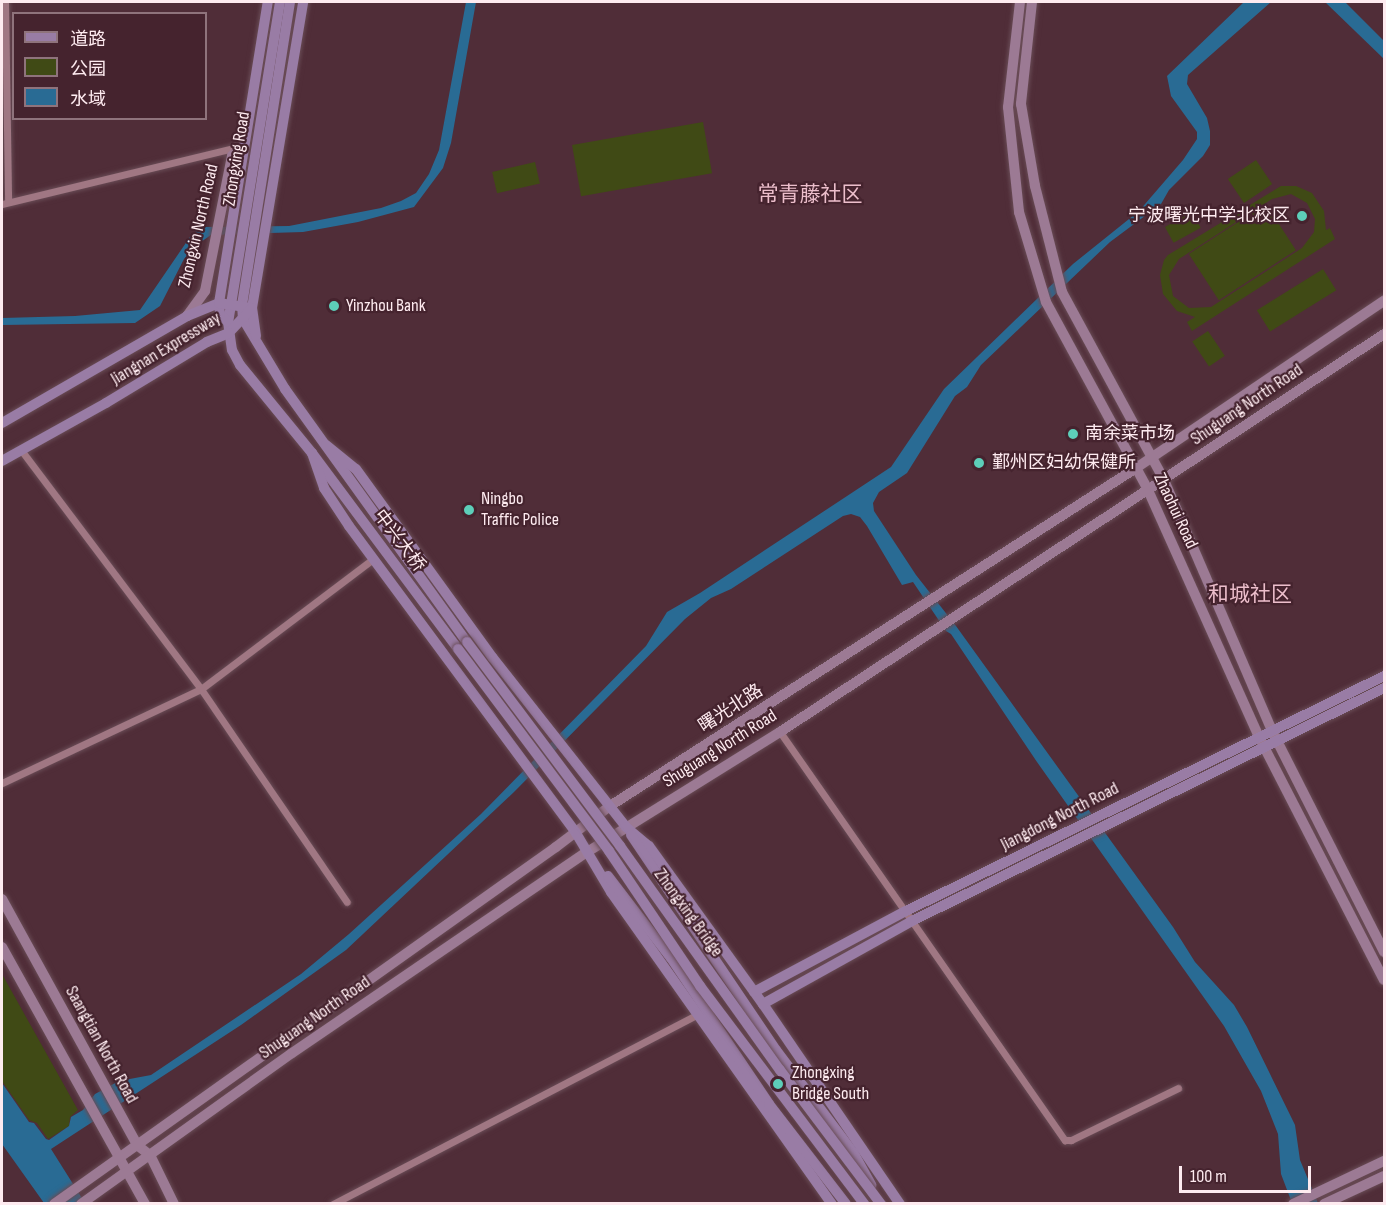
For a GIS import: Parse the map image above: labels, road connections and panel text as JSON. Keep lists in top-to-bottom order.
{
  "streets": {
    "main road": [
      "Zhongxing Road",
      "Zhongxin North Road",
      "Jiangnan Expressway",
      "Shuguang North Road",
      "Zhaohui Road",
      "中兴大桥",
      "曙光北路",
      "Jiangdong North Road",
      "Zhongxing Bridge",
      "Saangtian North Road"
    ]
  },
  "crossings": [
    ["Zhongxing Road", "Jiangnan Expressway"],
    ["Zhongxin North Road", "Jiangnan Expressway"],
    ["Shuguang North Road", "Zhaohui Road"],
    ["Shuguang North Road", "曙光北路"],
    ["Shuguang North Road", "Saangtian North Road"],
    ["Zhaohui Road", "Jiangdong North Road"],
    ["中兴大桥", "Zhongxing Bridge"]
  ],
  "districts": ["常青藤社区", "和城社区"],
  "places": [
    "宁波曙光中学北校区",
    "Yinzhou Bank",
    "南余菜市场",
    "鄞州区妇幼保健所",
    "Ningbo Traffic Police",
    "Zhongxing Bridge South"
  ],
  "legend": ["道路", "公园", "水域"],
  "scale_bar": "100 m"
}
